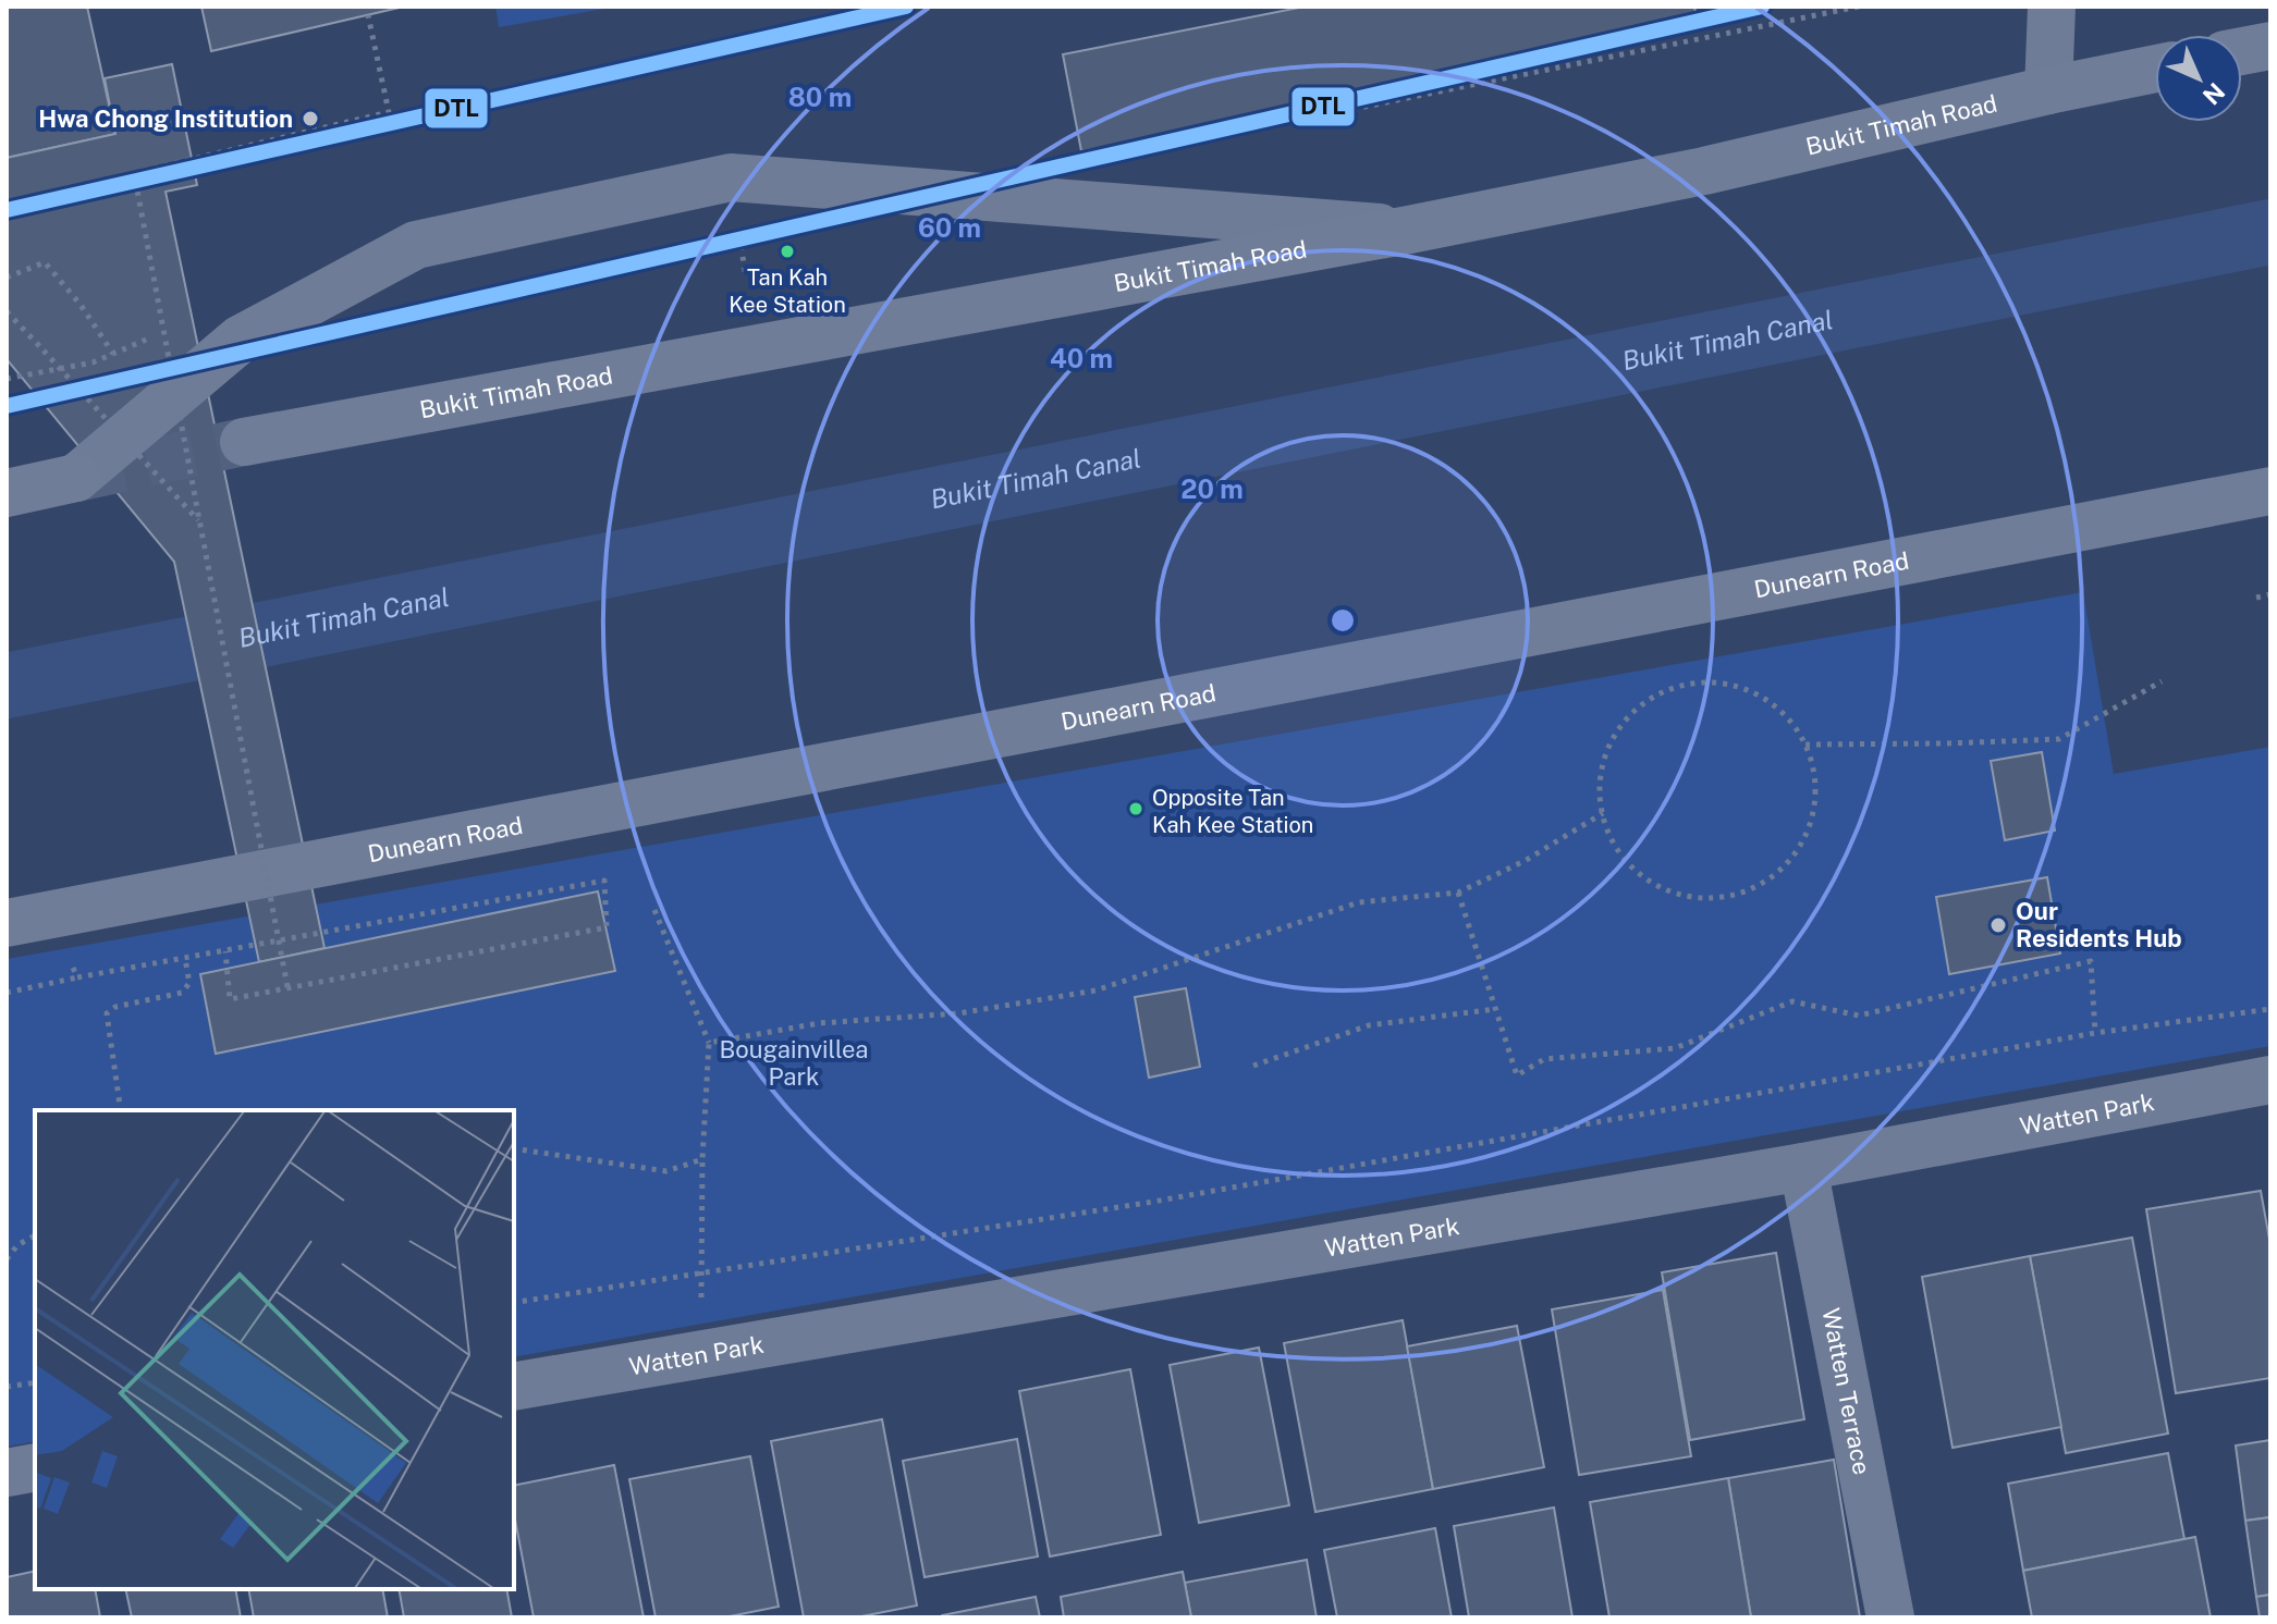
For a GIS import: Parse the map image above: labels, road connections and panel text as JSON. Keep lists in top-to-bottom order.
{
  "streets": {
    "highway": ["Bukit Timah Road", "Dunearn Road"],
    "street": ["Watten Park", "Watten Terrace"]
  },
  "crossings": [
    ["Watten Park", "Watten Terrace"]
  ],
  "water": ["Bukit Timah Canal"],
  "parks": ["Bougainvillea Park"],
  "places": [
    "Hwa Chong Institution",
    "Tan Kah Kee Station",
    "Opposite Tan Kah Kee Station",
    "Our Residents Hub"
  ],
  "lines": ["transit line DTL"],
  "north": "bottom right",
  "rings": [
    "80 m",
    "60 m",
    "40 m",
    "20 m"
  ]
}
